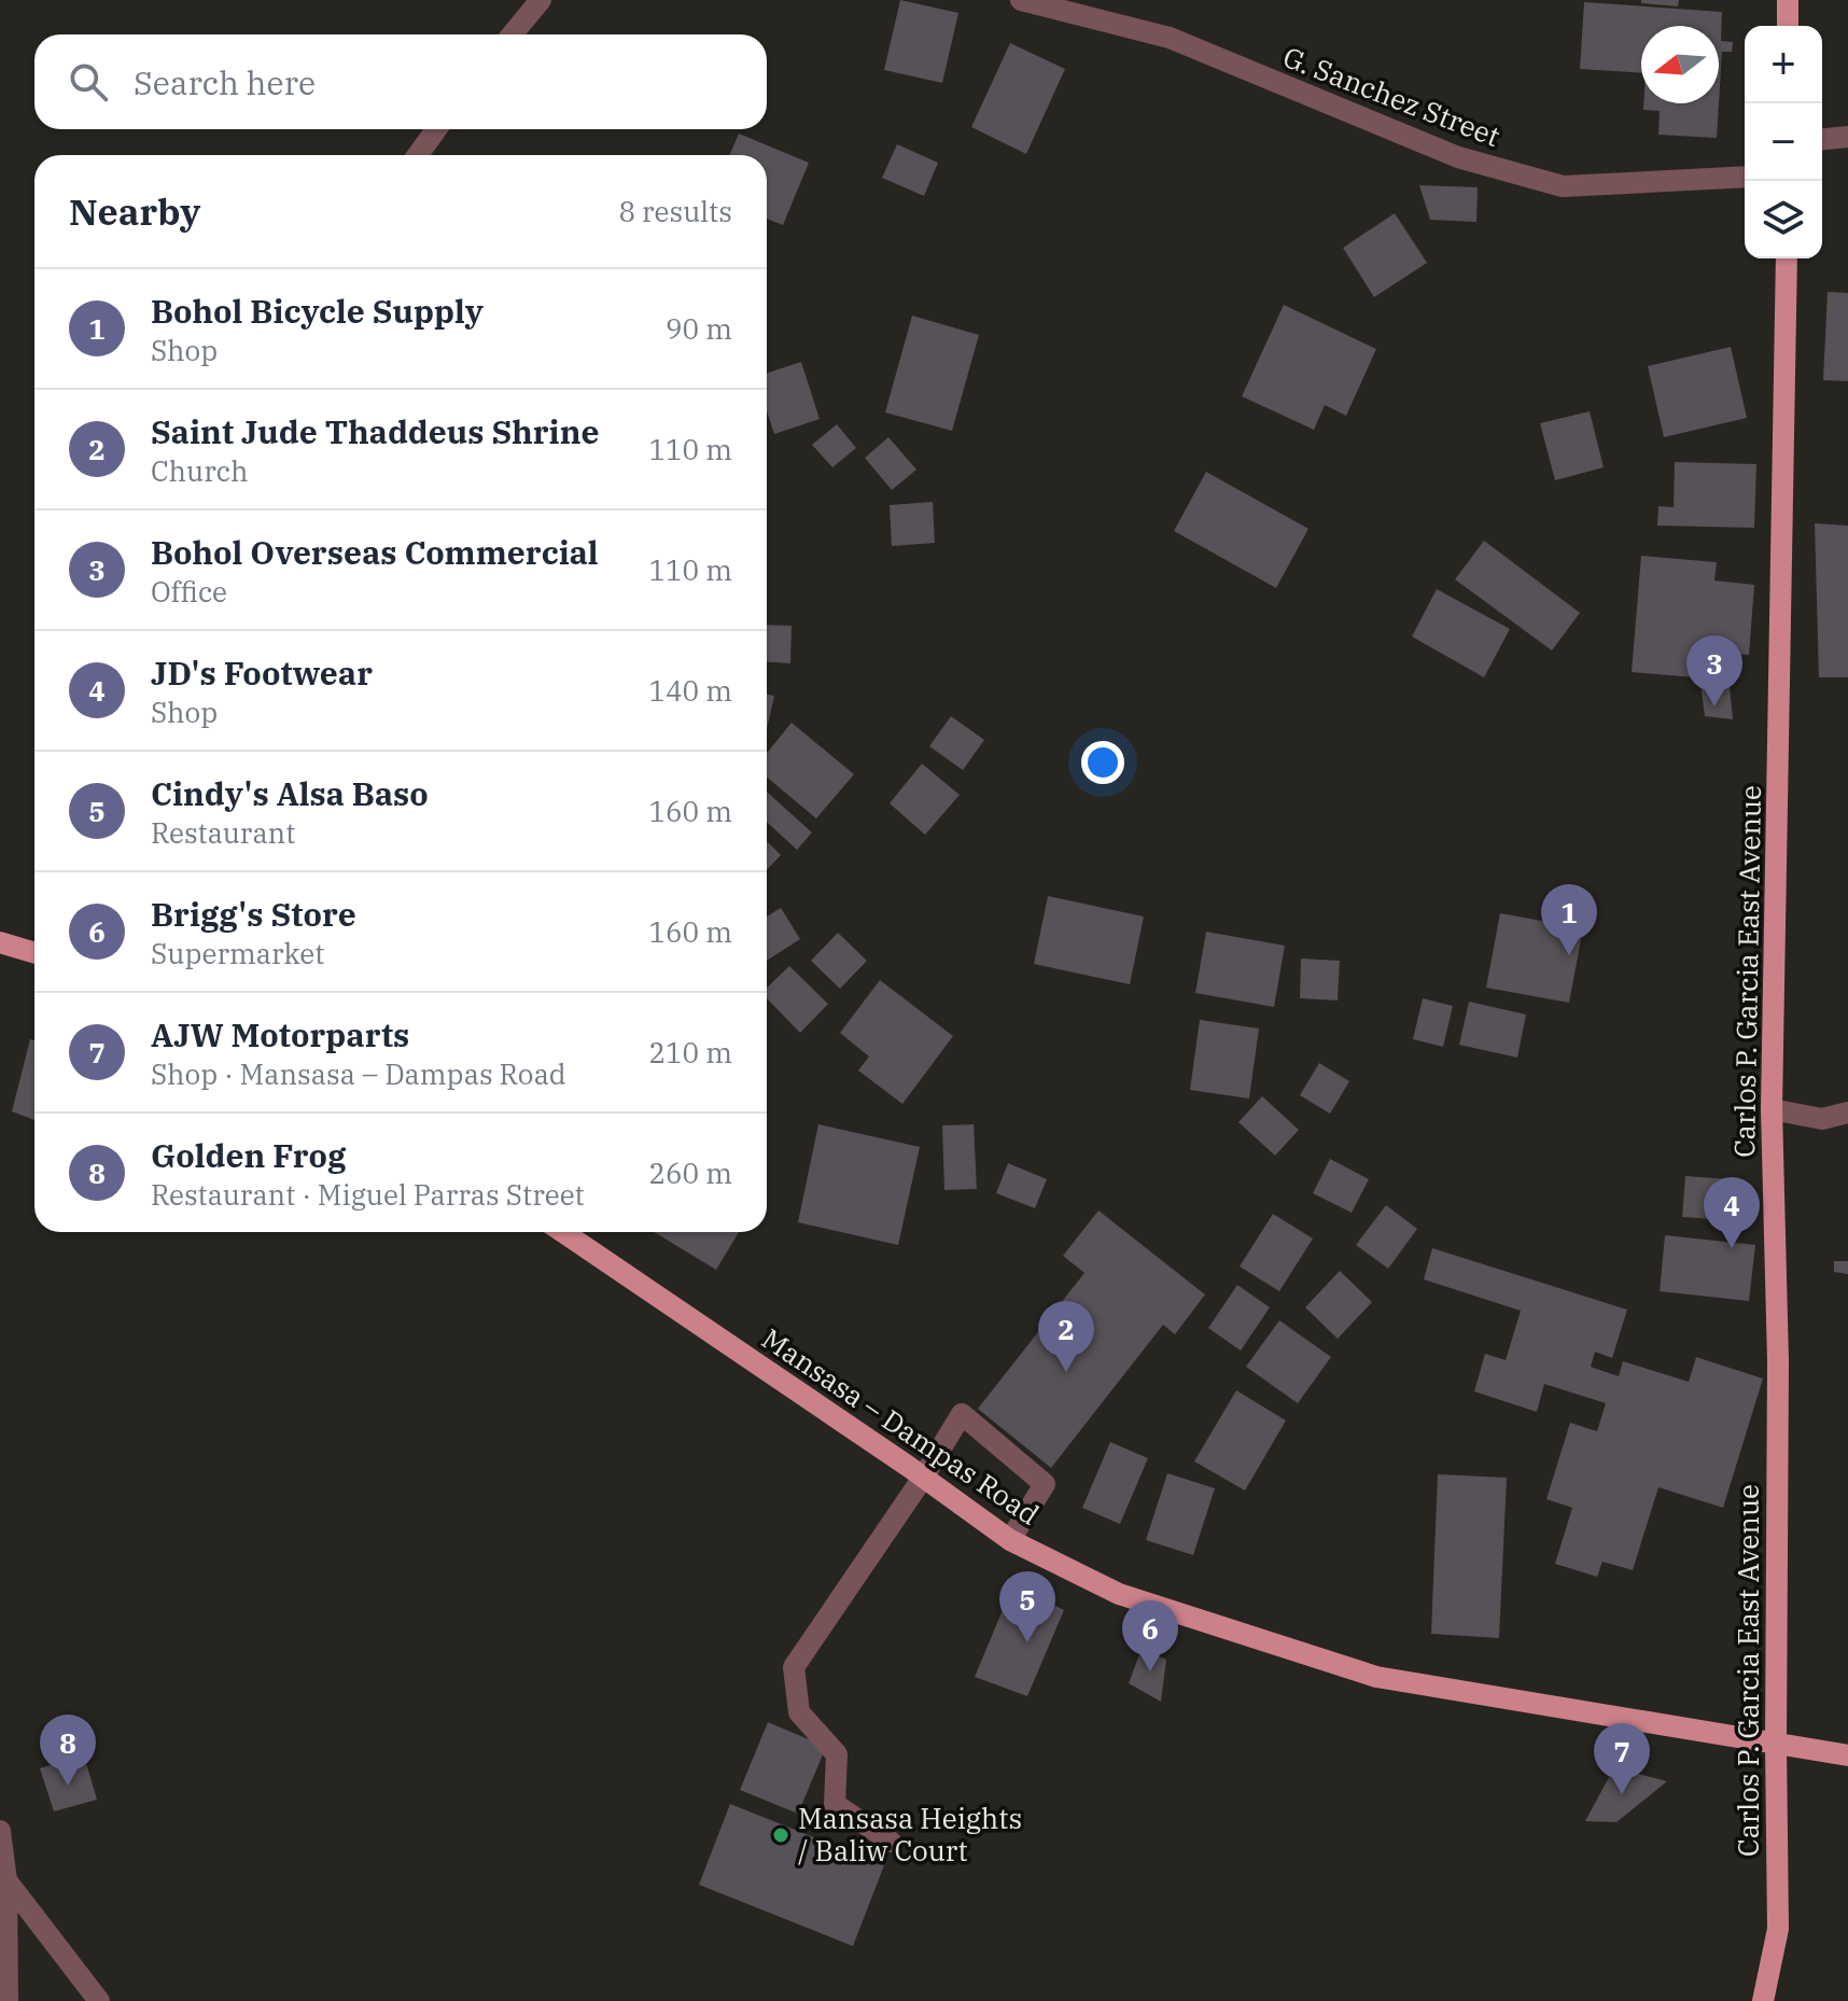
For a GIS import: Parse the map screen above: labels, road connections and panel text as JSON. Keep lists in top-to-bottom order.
{
  "streets": {
    "main road": ["Carlos P. Garcia East Avenue", "Mansasa – Dampas Road"],
    "street": ["G. Sanchez Street"]
  },
  "crossings": [
    ["Carlos P. Garcia East Avenue", "Mansasa – Dampas Road"]
  ],
  "places": ["Mansasa Heights / Baliw Court"],
  "north": "left",
  "page": {
    "map_buttons": ["+", "−"],
    "search": "Search here",
    "heading": ["Nearby", "8 results"],
    "list": [
      {
        "mark": "1",
        "name": "Bohol Bicycle Supply",
        "note": "Shop",
        "value": "90 m"
      },
      {
        "mark": "2",
        "name": "Saint Jude Thaddeus Shrine",
        "note": "Church",
        "value": "110 m"
      },
      {
        "mark": "3",
        "name": "Bohol Overseas Commercial",
        "note": "Office",
        "value": "110 m"
      },
      {
        "mark": "4",
        "name": "JD's Footwear",
        "note": "Shop",
        "value": "140 m"
      },
      {
        "mark": "5",
        "name": "Cindy's Alsa Baso",
        "note": "Restaurant",
        "value": "160 m"
      },
      {
        "mark": "6",
        "name": "Brigg's Store",
        "note": "Supermarket",
        "value": "160 m"
      },
      {
        "mark": "7",
        "name": "AJW Motorparts",
        "note": "Shop · Mansasa – Dampas Road",
        "value": "210 m"
      },
      {
        "mark": "8",
        "name": "Golden Frog",
        "note": "Restaurant · Miguel Parras Street",
        "value": "260 m"
      }
    ],
    "pins": [
      "3",
      "1",
      "4",
      "2",
      "5",
      "6",
      "8",
      "7"
    ]
  }
}
